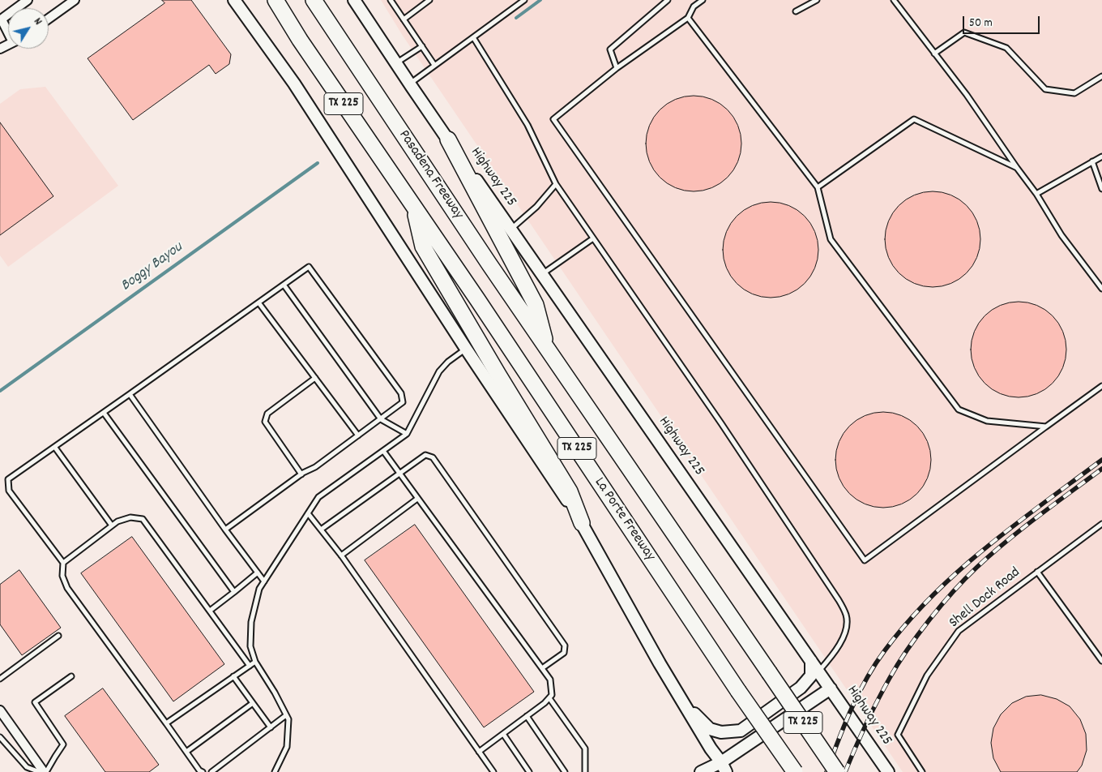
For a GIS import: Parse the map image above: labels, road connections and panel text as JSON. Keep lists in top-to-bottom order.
{
  "streets": {
    "highway": ["TX 225", "Pasadena Freeway", "La Porte Freeway"],
    "main road": ["Highway 225"],
    "lane": ["Shell Dock Road"]
  },
  "crossings": [
    ["TX 225", "Pasadena Freeway"],
    ["TX 225", "La Porte Freeway"]
  ],
  "water": ["Boggy Bayou"],
  "scale_bar": "50 m",
  "north": "top right"
}
